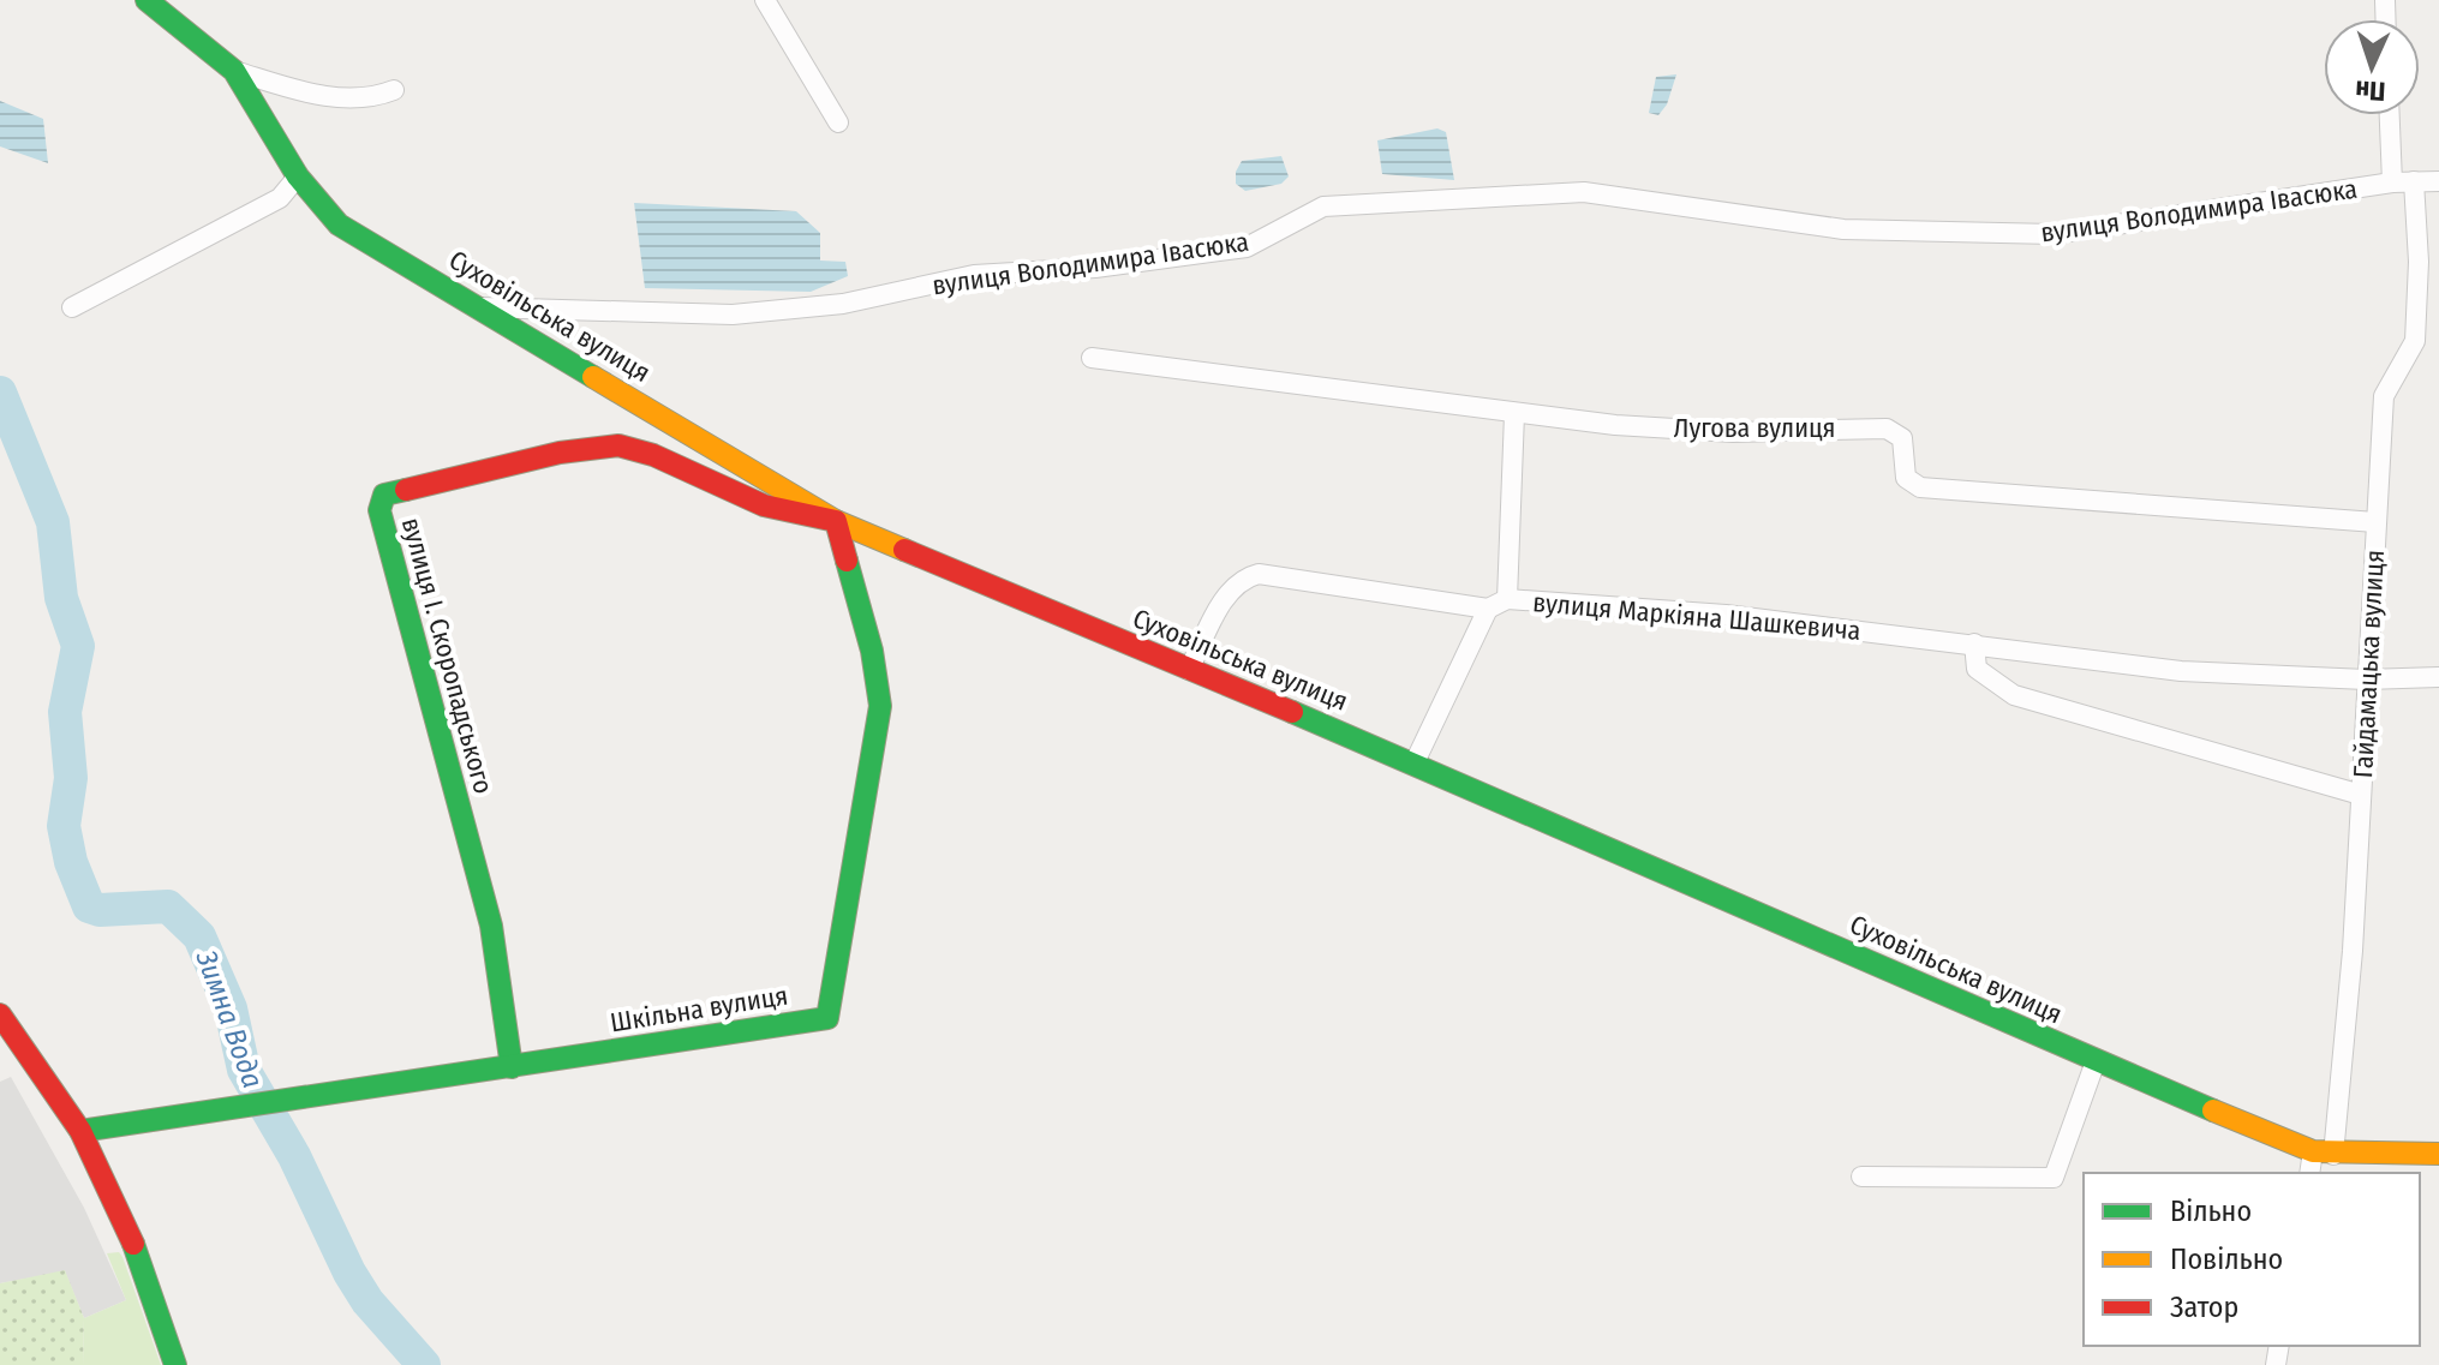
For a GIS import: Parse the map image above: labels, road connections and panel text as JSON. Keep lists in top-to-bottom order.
{
  "streets": {
    "street": [
      "вулиця Володимира Івасюка",
      "Суховільська вулиця",
      "Лугова вулиця",
      "вулиця Маркіяна Шашкевича",
      "вулиця І. Скоропадського",
      "Гайдамацька вулиця",
      "Шкільна вулиця"
    ]
  },
  "crossings": [
    ["вулиця Володимира Івасюка", "Суховільська вулиця"],
    ["вулиця Володимира Івасюка", "Гайдамацька вулиця"],
    ["Суховільська вулиця", "вулиця І. Скоропадського"],
    ["Суховільська вулиця", "Гайдамацька вулиця"],
    ["Суховільська вулиця", "Шкільна вулиця"],
    ["Лугова вулиця", "Гайдамацька вулиця"],
    ["вулиця Маркіяна Шашкевича", "Гайдамацька вулиця"],
    ["вулиця І. Скоропадського", "Шкільна вулиця"]
  ],
  "water": ["Зимна Вода"],
  "legend": ["Вільно", "Повільно", "Затор"],
  "north": "bottom"
}
